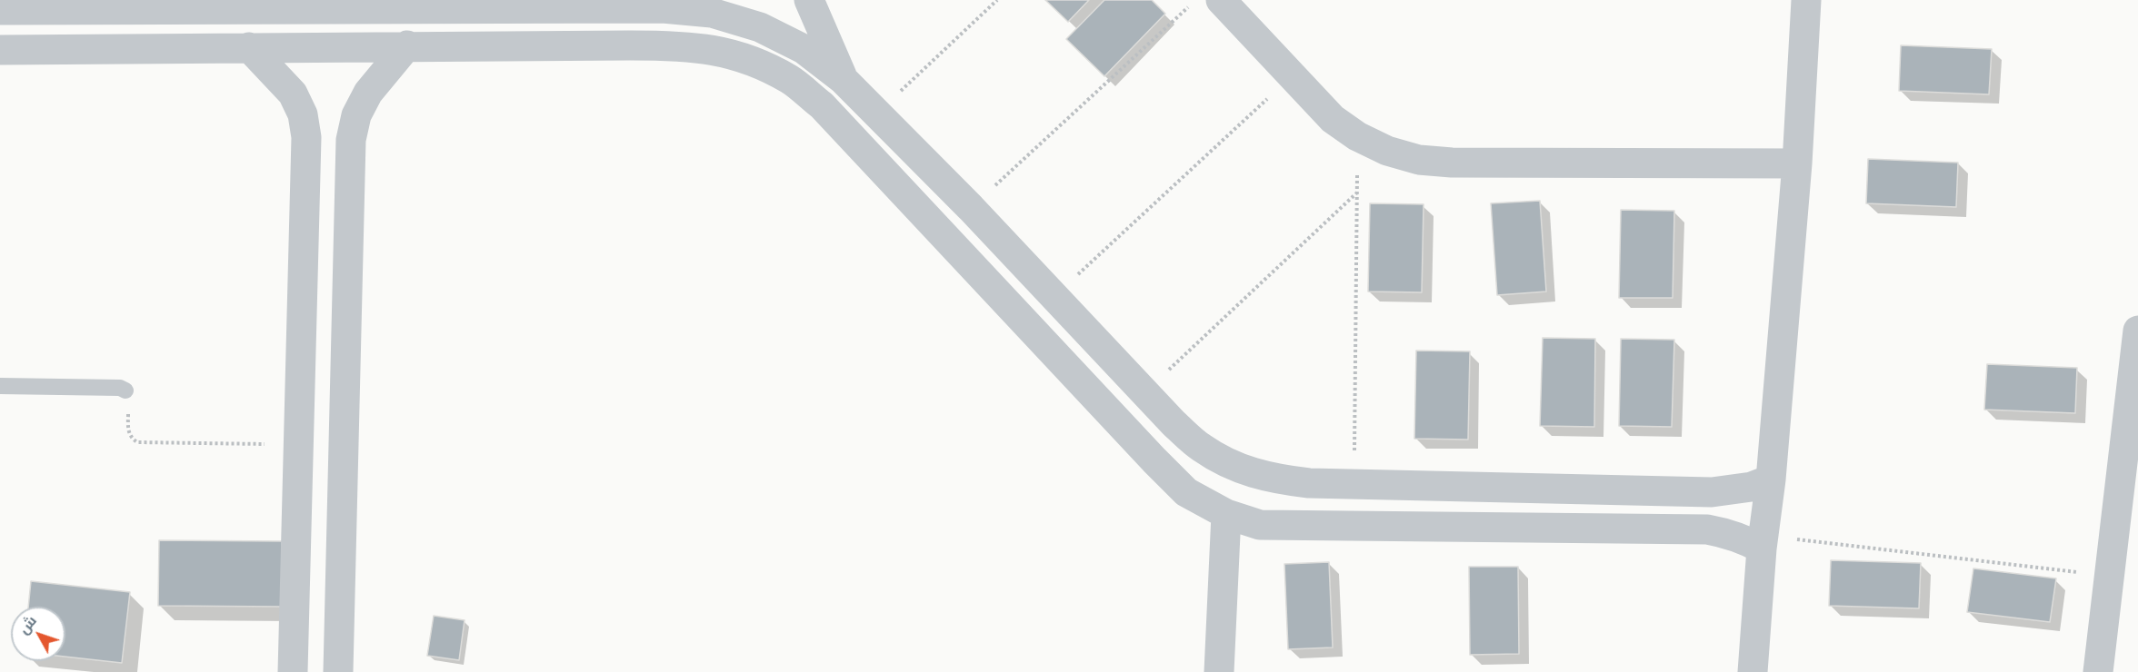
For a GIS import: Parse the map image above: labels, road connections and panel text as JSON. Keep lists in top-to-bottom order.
{
  "north": "top left"
}
